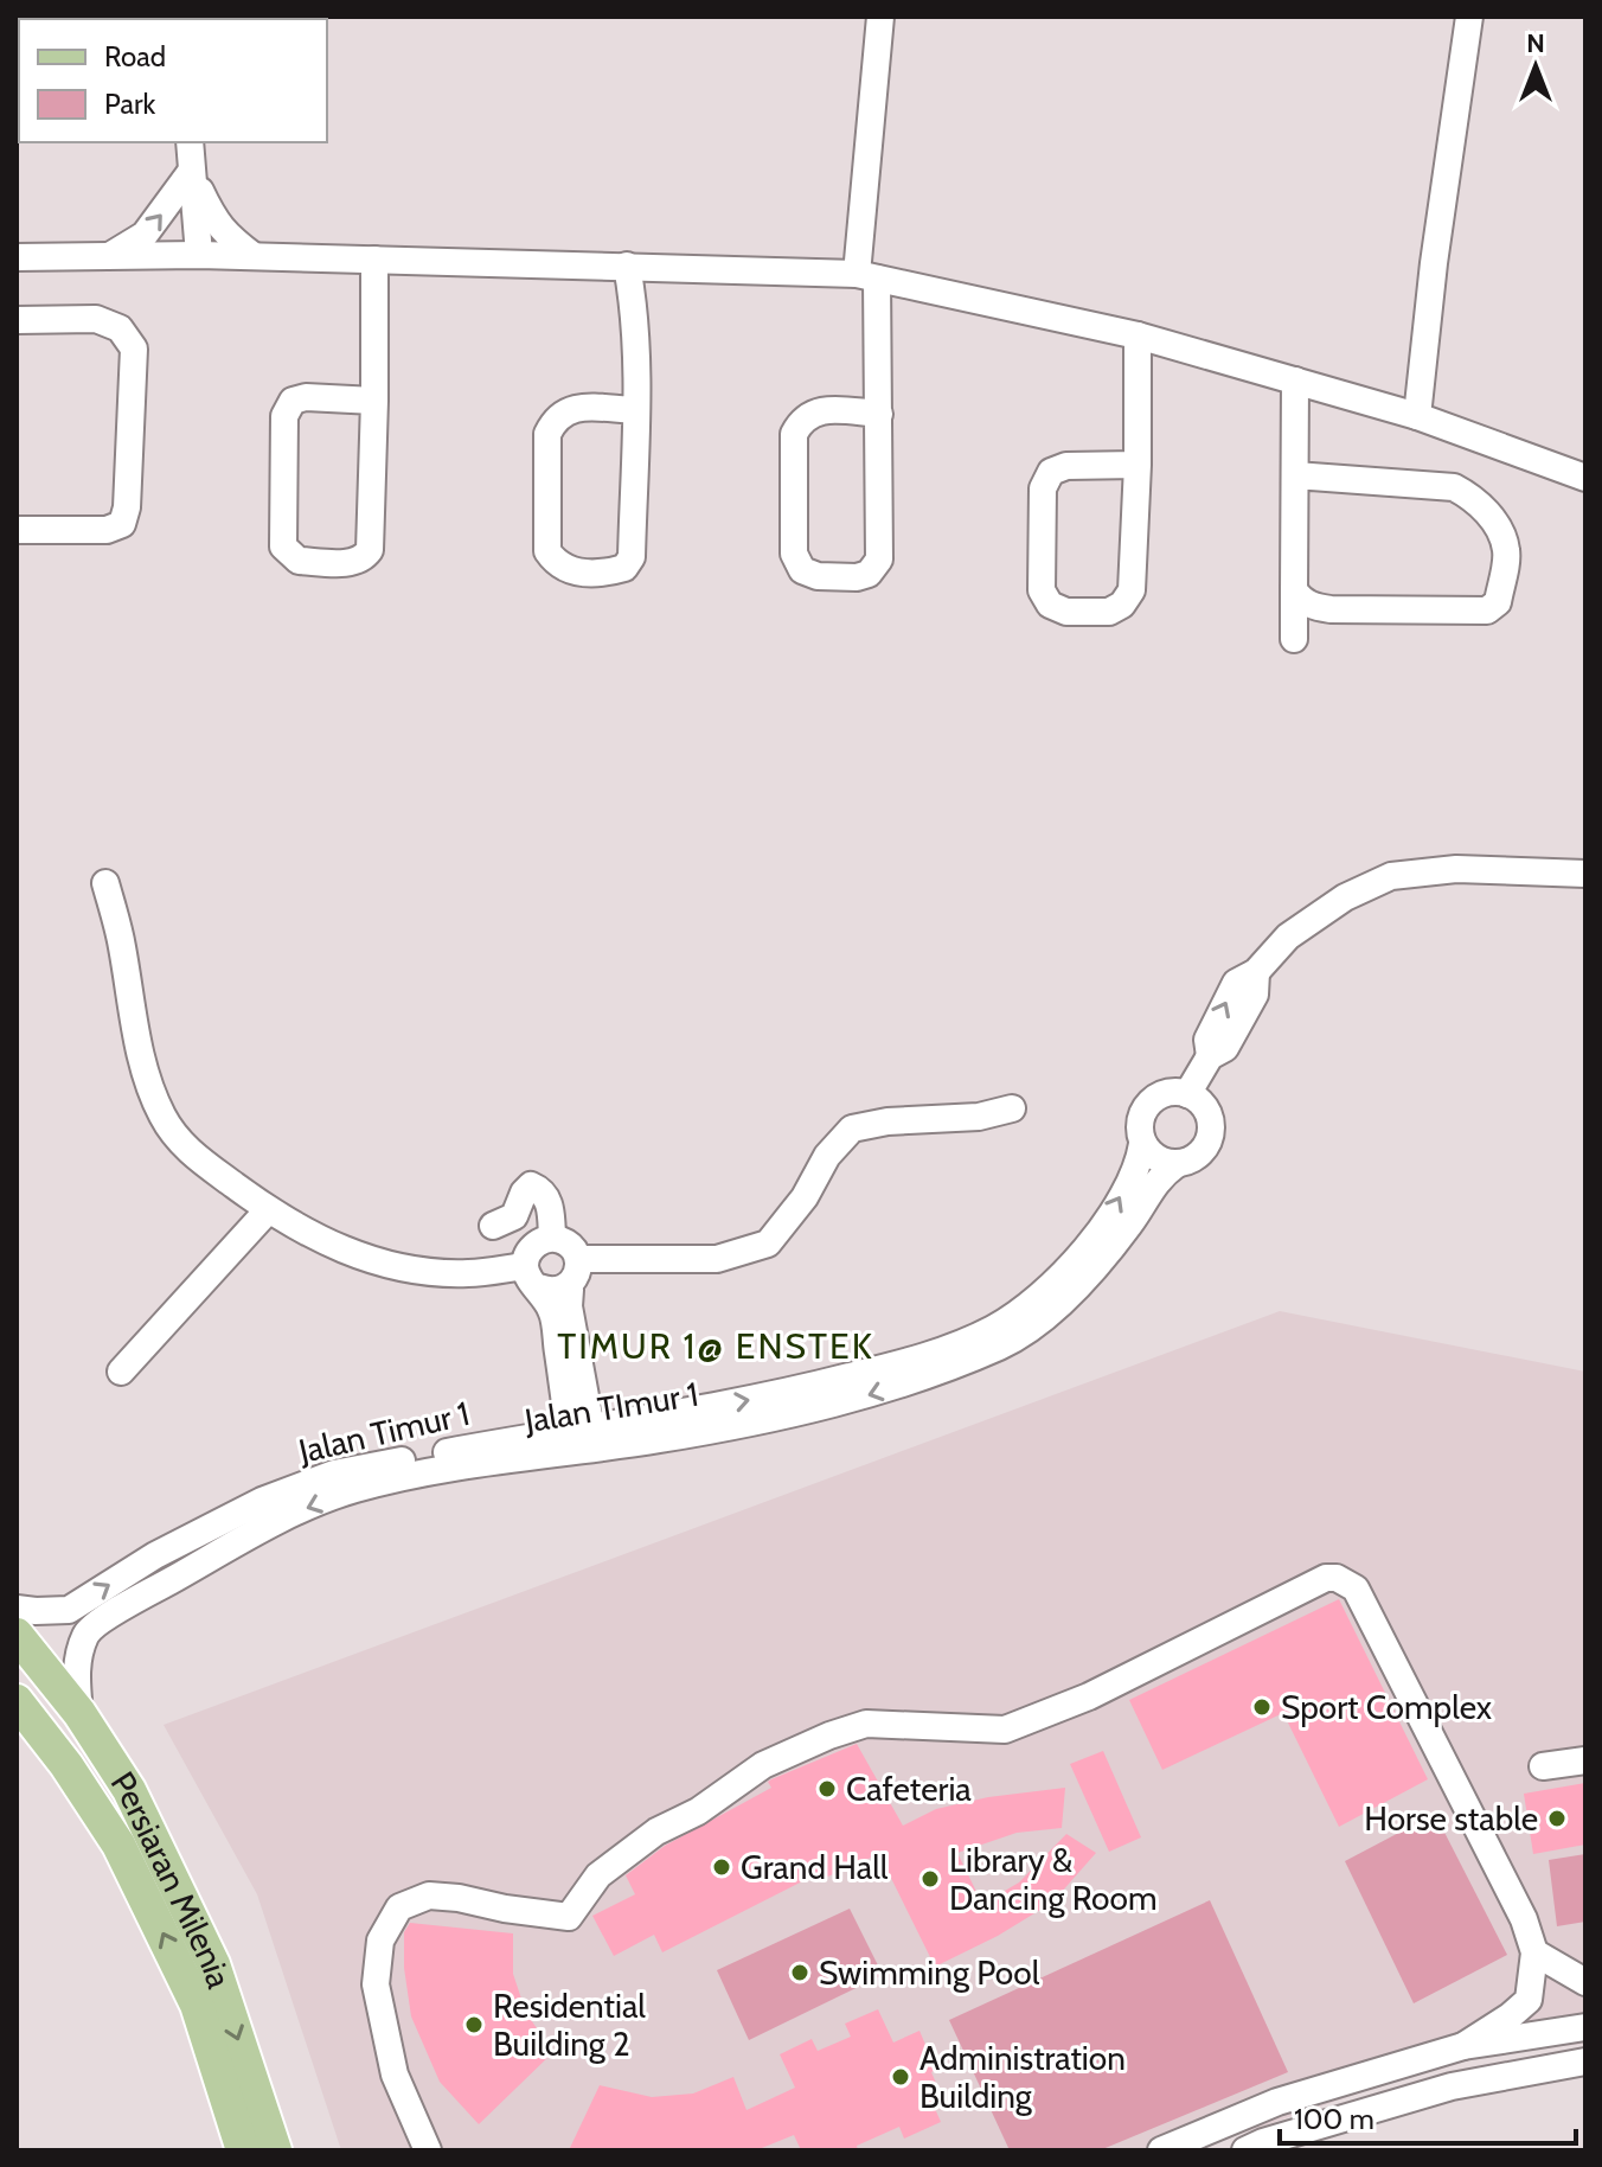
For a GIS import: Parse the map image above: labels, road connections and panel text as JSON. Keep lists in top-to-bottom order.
{
  "streets": {
    "main road": ["Persiaran Milenia"],
    "street": ["Jalan TImur 1", "Jalan Timur 1"]
  },
  "crossings": [
    ["Jalan TImur 1", "Jalan Timur 1"],
    ["Jalan TImur 1", "Persiaran Milenia"]
  ],
  "districts": ["TIMUR 1@ ENSTEK"],
  "places": [
    "Sport Complex",
    "Cafeteria",
    "Horse stable",
    "Grand Hall",
    "Library & Dancing Room",
    "Swimming Pool",
    "Residential Building 2",
    "Administration Building"
  ],
  "legend": ["Road", "Park"],
  "scale_bar": "100 m",
  "north": "top"
}
